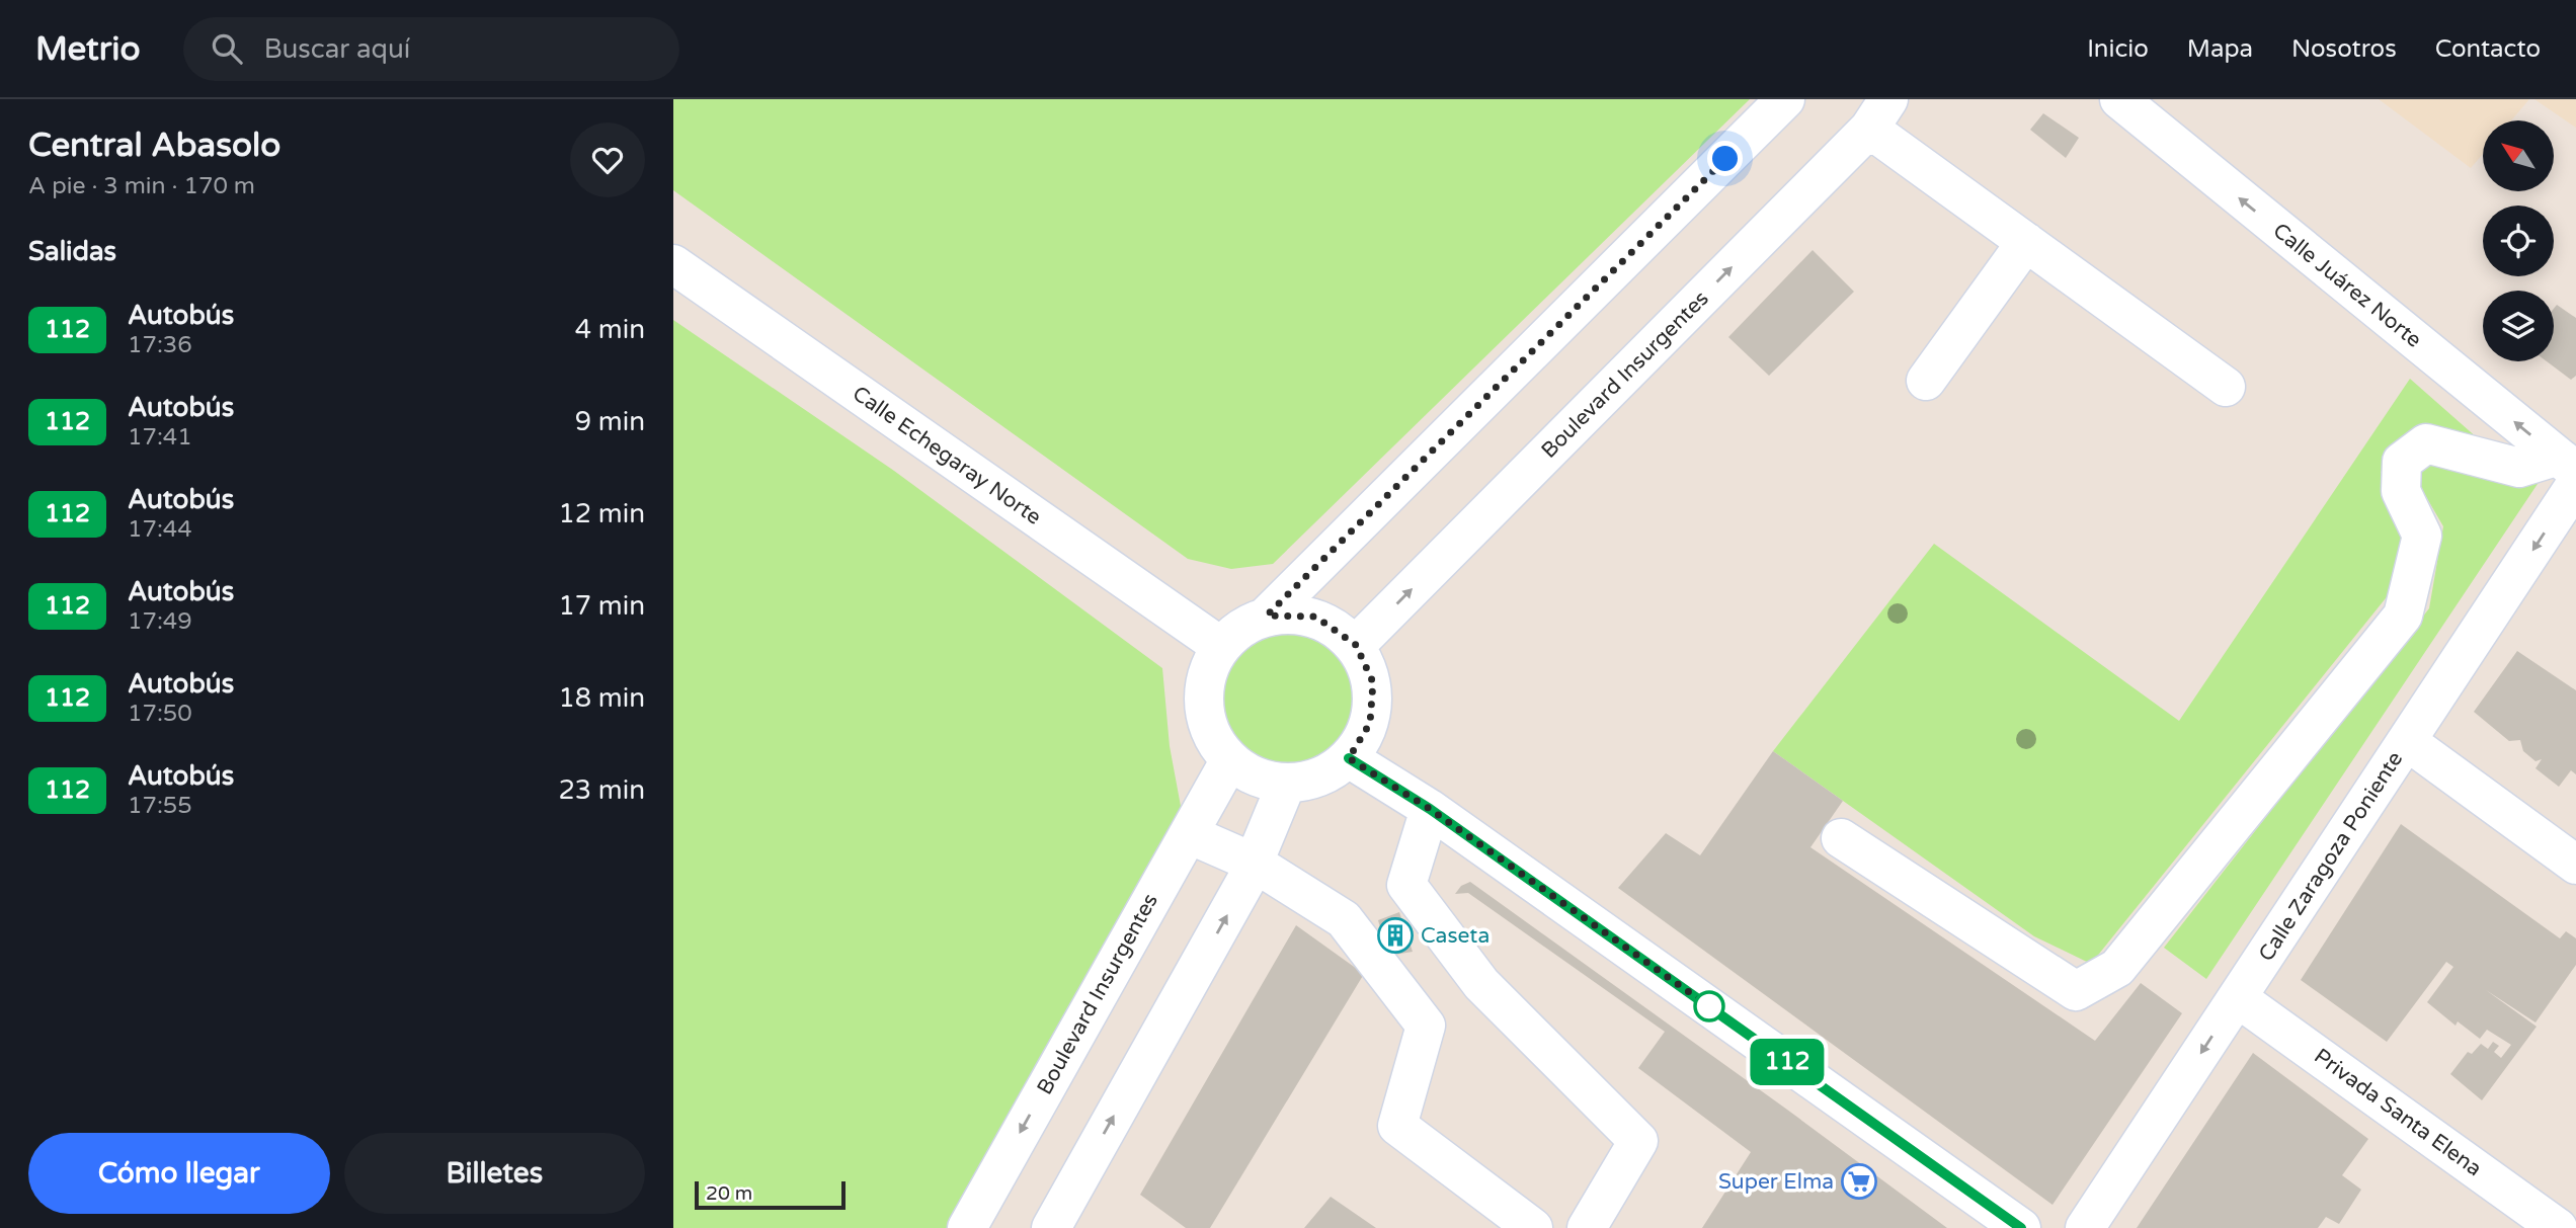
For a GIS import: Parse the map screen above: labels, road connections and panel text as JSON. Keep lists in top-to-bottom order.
{
  "streets": {
    "street": [
      "Calle Juárez Norte",
      "Boulevard Insurgentes",
      "Calle Echegaray Norte",
      "Calle Zaragoza Poniente",
      "Privada Santa Elena"
    ]
  },
  "crossings": [
    ["Calle Juárez Norte", "Calle Zaragoza Poniente"],
    ["Boulevard Insurgentes", "Calle Echegaray Norte"],
    ["Calle Zaragoza Poniente", "Privada Santa Elena"]
  ],
  "one_way": ["Calle Zaragoza Poniente"],
  "places": {
    "building": ["Caseta"],
    "supermarket": ["Super Elma"]
  },
  "lines": ["bus line 112"],
  "scale_bar": "20 m",
  "north": "top left",
  "page": {
    "header": "Metrio",
    "search": "Buscar aquí",
    "nav": [
      "Inicio",
      "Mapa",
      "Nosotros",
      "Contacto"
    ],
    "heading": [
      ["Central Abasolo", "A pie · 3 min · 170 m"],
      "Salidas"
    ],
    "on_map": "112",
    "list": [
      {
        "mark": "112",
        "name": "Autobús",
        "note": "17:36",
        "value": "4 min"
      },
      {
        "mark": "112",
        "name": "Autobús",
        "note": "17:41",
        "value": "9 min"
      },
      {
        "mark": "112",
        "name": "Autobús",
        "note": "17:44",
        "value": "12 min"
      },
      {
        "mark": "112",
        "name": "Autobús",
        "note": "17:49",
        "value": "17 min"
      },
      {
        "mark": "112",
        "name": "Autobús",
        "note": "17:50",
        "value": "18 min"
      },
      {
        "mark": "112",
        "name": "Autobús",
        "note": "17:55",
        "value": "23 min"
      }
    ],
    "buttons": ["Cómo llegar", "Billetes"],
    "scale": "20 m"
  }
}
